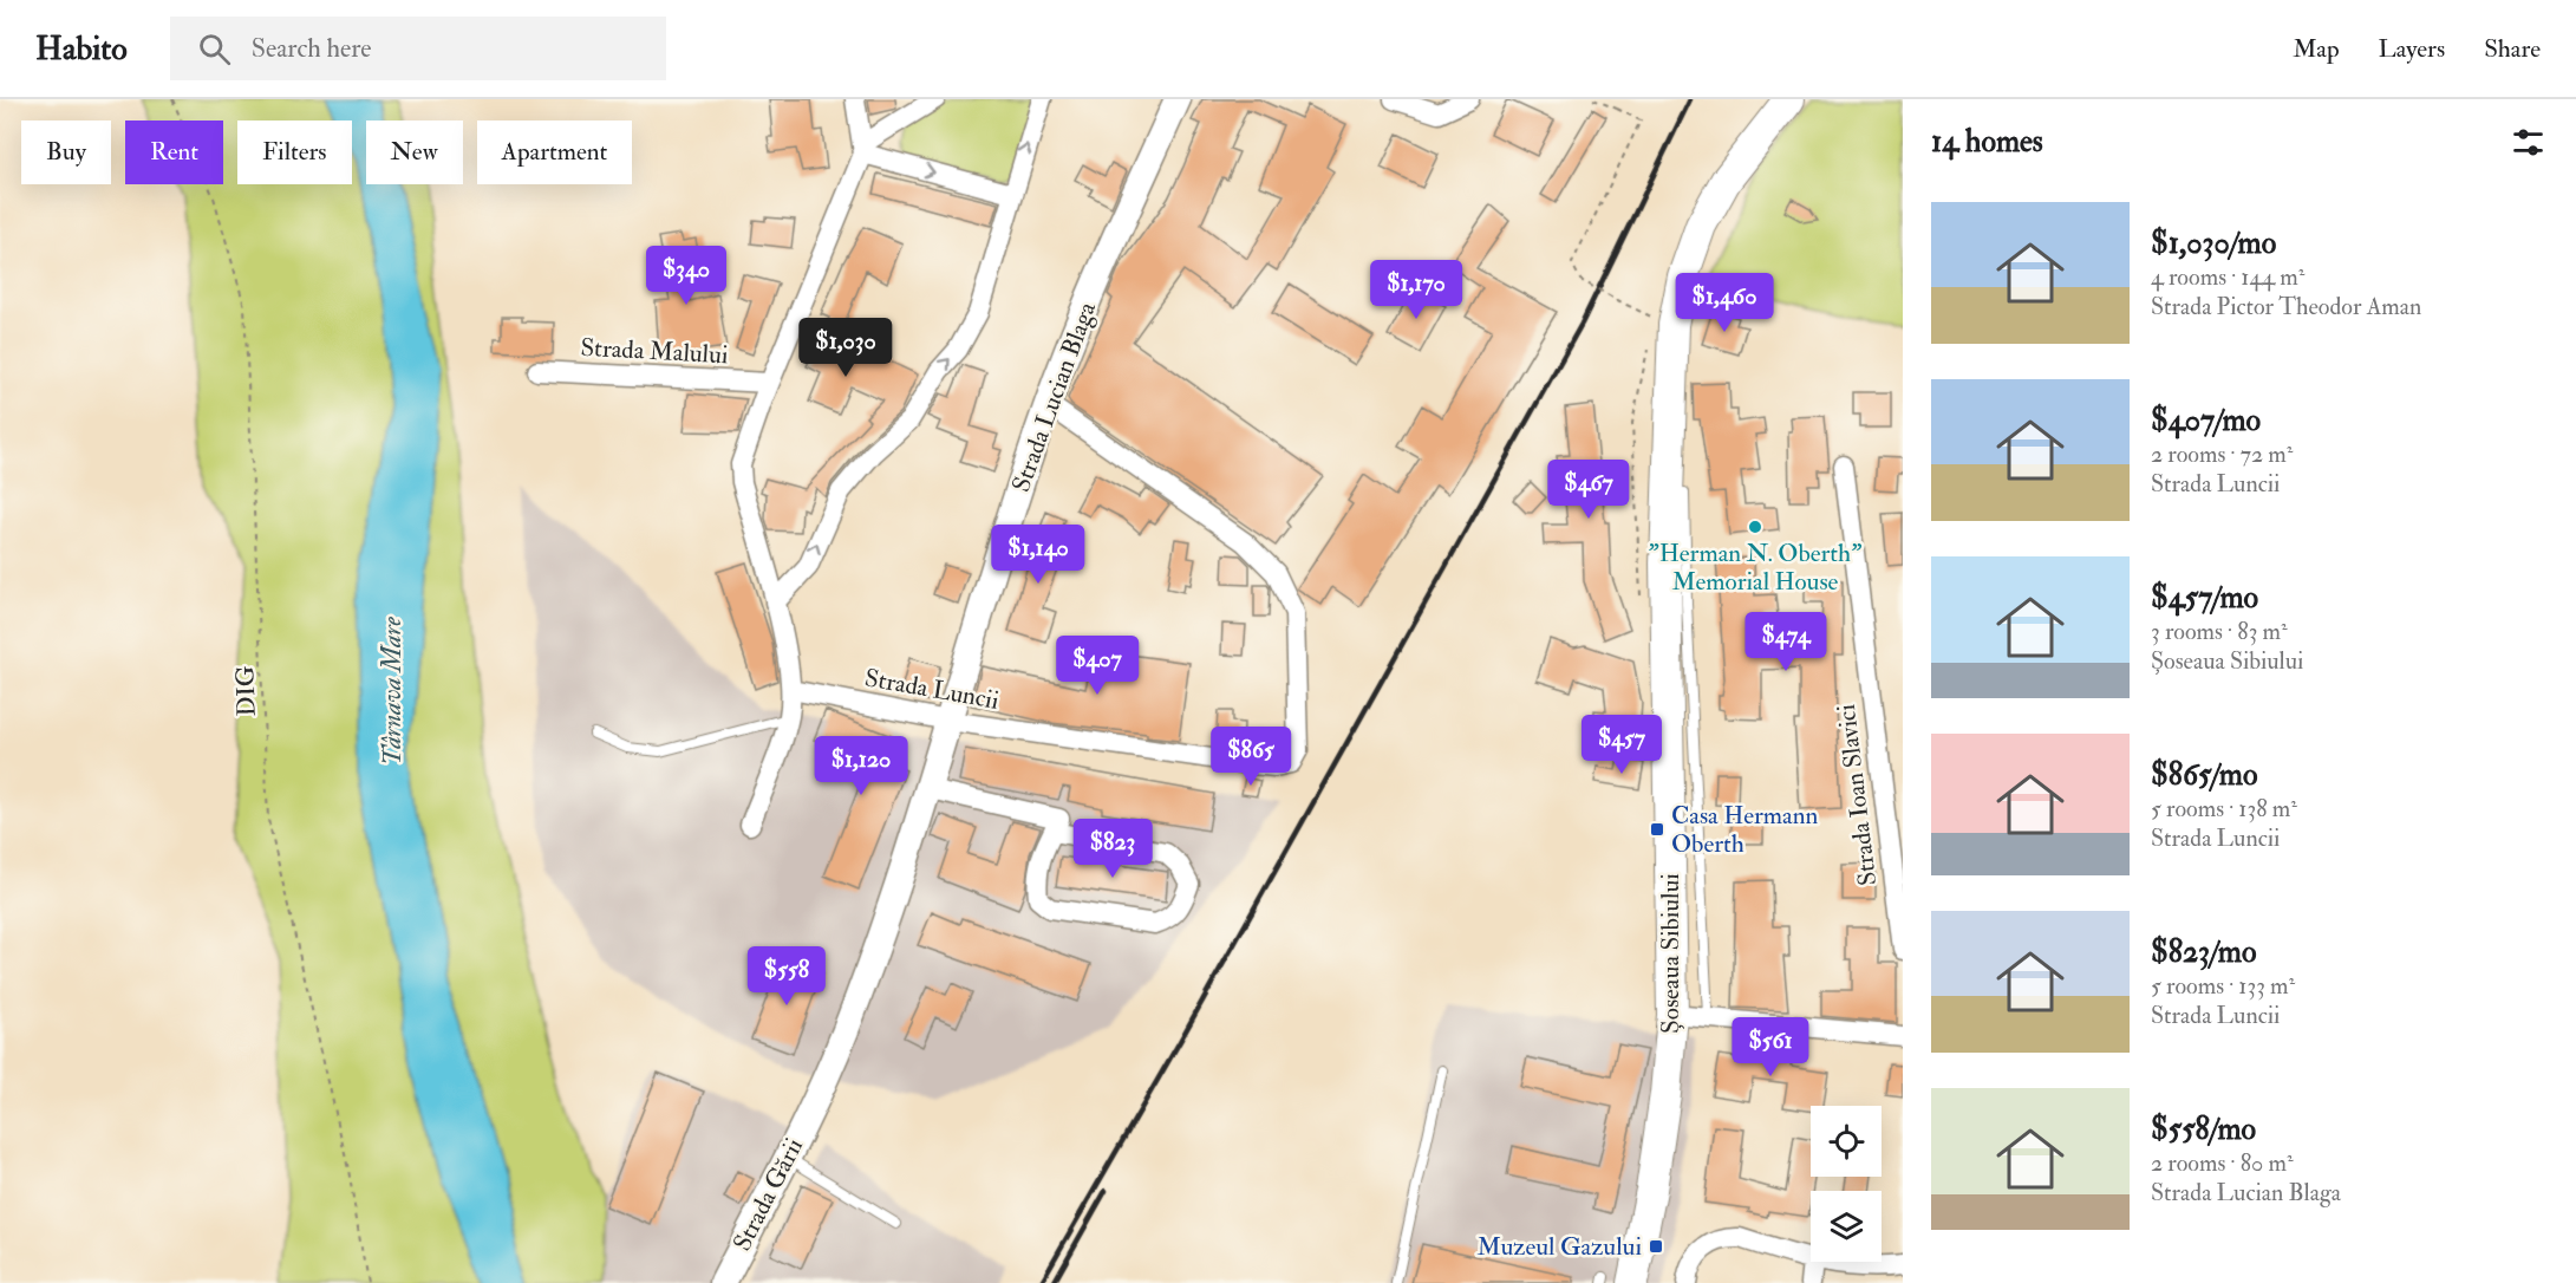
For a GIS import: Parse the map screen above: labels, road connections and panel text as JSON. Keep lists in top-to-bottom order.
{
  "streets": {
    "main road": ["Șoseaua Sibiului"],
    "street": [
      "Strada Malului",
      "Strada Lucian Blaga",
      "Strada Luncii",
      "Strada Ioan Slavici",
      "Strada Gării"
    ],
    "path": ["DIG"]
  },
  "crossings": [
    ["Strada Lucian Blaga", "Strada Luncii"],
    ["Strada Lucian Blaga", "Strada Gării"]
  ],
  "water": ["Târnava Mare"],
  "places": {
    "other": ["\"Herman N. Oberth\" Memorial House"],
    "transit": ["Casa Hermann Oberth", "Muzeul Gazului"]
  },
  "page": {
    "header": "Habito",
    "search": "Search here",
    "nav": ["Map", "Layers", "Share"],
    "heading": "14 homes",
    "chip": [
      "Buy",
      "Rent",
      "Filters",
      "New",
      "Apartment"
    ],
    "list": [
      {
        "name": "$1,030/mo",
        "note": "4 rooms · 144 m² · Strada Pictor Theodor Aman"
      },
      {
        "name": "$407/mo",
        "note": "2 rooms · 72 m² · Strada Luncii"
      },
      {
        "name": "$457/mo",
        "note": "3 rooms · 83 m² · Șoseaua Sibiului"
      },
      {
        "name": "$865/mo",
        "note": "5 rooms · 138 m² · Strada Luncii"
      },
      {
        "name": "$823/mo",
        "note": "5 rooms · 133 m² · Strada Luncii"
      },
      {
        "name": "$558/mo",
        "note": "2 rooms · 80 m² · Strada Lucian Blaga"
      }
    ],
    "price": [
      "$340",
      "$1,170",
      "$1,460",
      "$1,030",
      "$467",
      "$1,140",
      "$474",
      "$407",
      "$457",
      "$865",
      "$1,120",
      "$823",
      "$558",
      "$561"
    ]
  }
}
